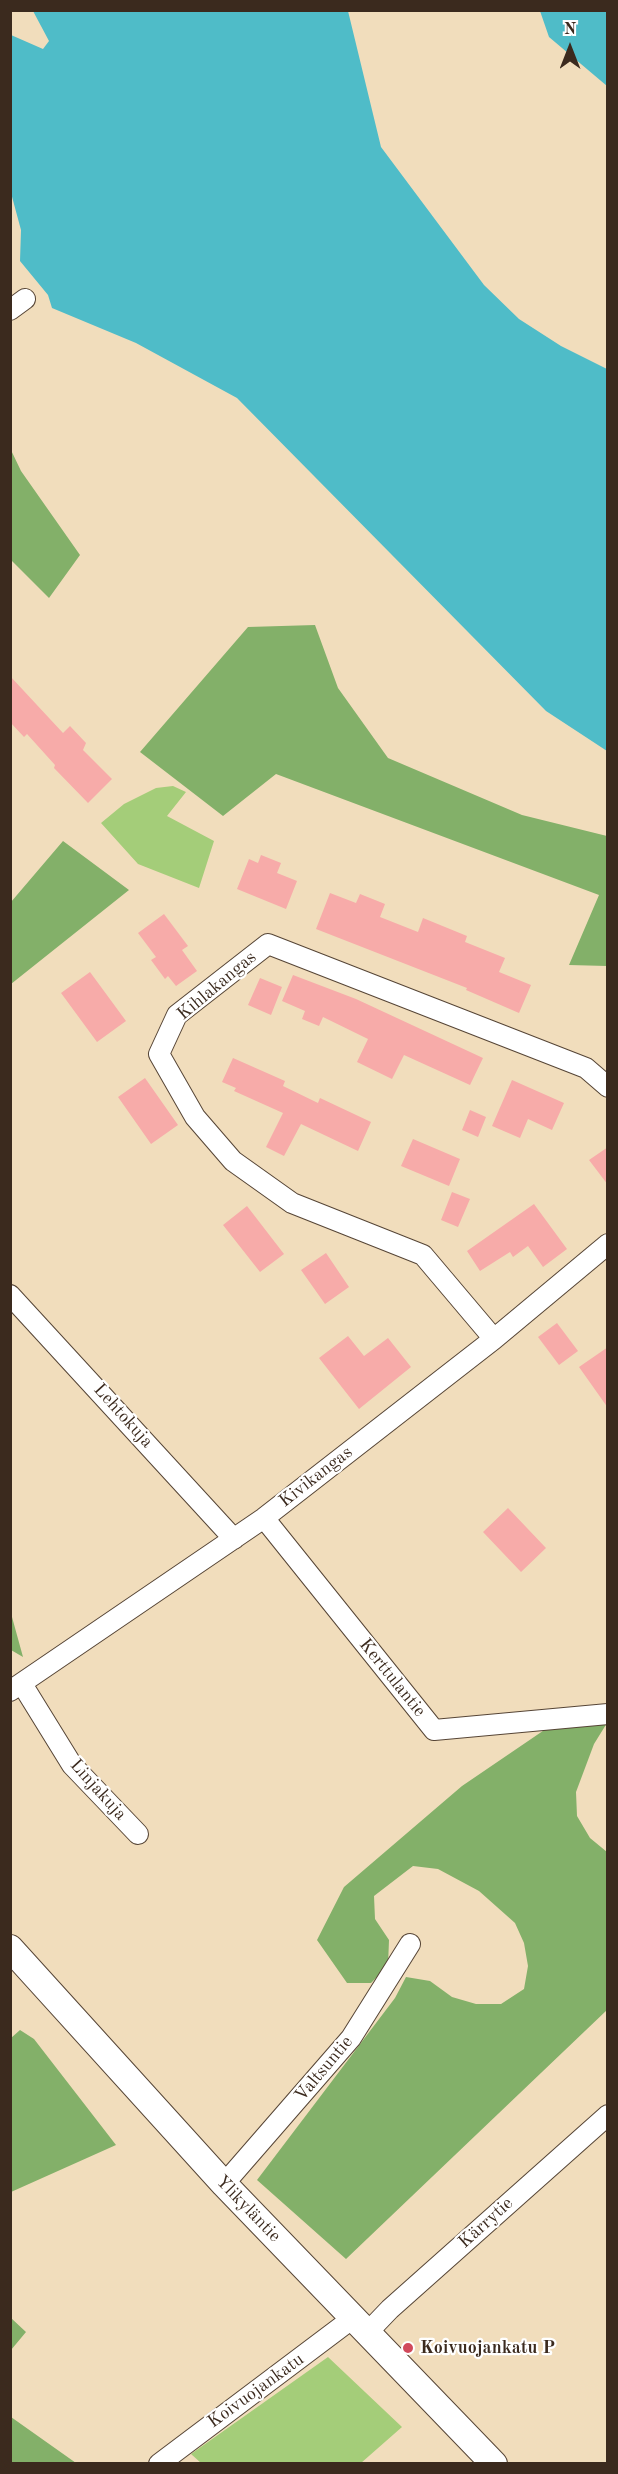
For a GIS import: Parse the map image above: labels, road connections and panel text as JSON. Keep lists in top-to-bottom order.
{
  "streets": {
    "main road": ["Ylikyläntie"],
    "street": [
      "Kihlakangas",
      "Lehtokuja",
      "Kivikangas",
      "Kerttulantie",
      "Linjakuja",
      "Valtsuntie",
      "Kärrytie",
      "Koivuojankatu"
    ]
  },
  "crossings": [
    ["Kihlakangas", "Kivikangas"],
    ["Lehtokuja", "Kivikangas"],
    ["Kivikangas", "Kerttulantie"],
    ["Kivikangas", "Linjakuja"],
    ["Valtsuntie", "Ylikyläntie"],
    ["Ylikyläntie", "Kärrytie"],
    ["Ylikyläntie", "Koivuojankatu"],
    ["Kärrytie", "Koivuojankatu"]
  ],
  "places": ["Koivuojankatu P"],
  "north": "top"
}
